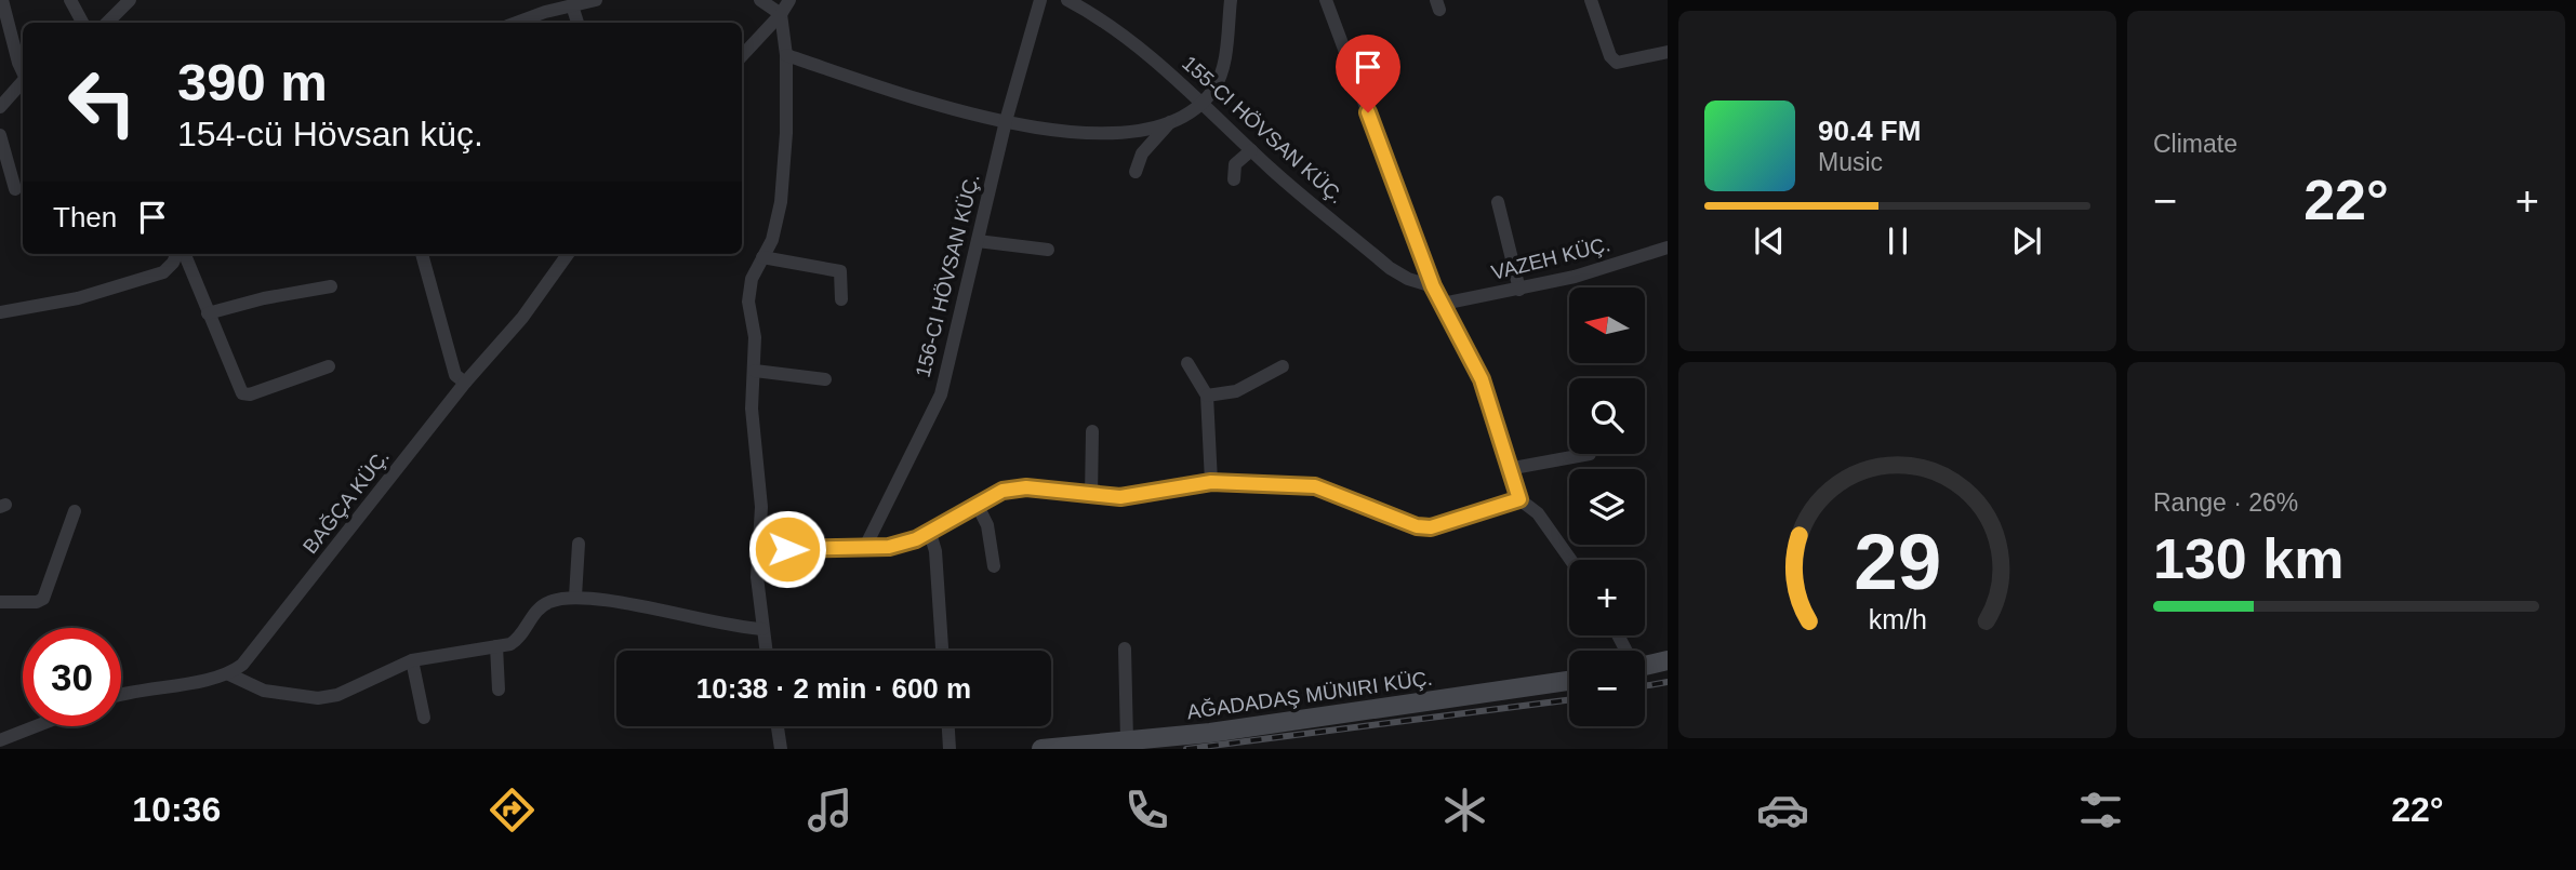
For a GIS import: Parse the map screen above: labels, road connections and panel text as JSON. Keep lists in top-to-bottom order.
{
  "streets": {
    "street": [
      "155-CI HÖVSAN KÜÇ.",
      "VAZEH KÜÇ.",
      "BAĞÇA KÜÇ.",
      "AĞADADAŞ MÜNIRI KÜÇ."
    ]
  },
  "north": "left",
  "page": {
    "tile": [
      "Climate",
      ["Range · 26%", "130 km"]
    ],
    "turn": ["390 m", "154-cü Hövsan küç."],
    "song": ["90.4 FM", "Music"],
    "heat": ["−", "22°", "+"],
    "then": "Then",
    "map_buttons": ["+", "−"],
    "limit": "30",
    "trip": "10:38 · 2 min · 600 m",
    "tabs": ["10:36", "22°"],
    "gauge": ["29", "km/h"]
  }
}
